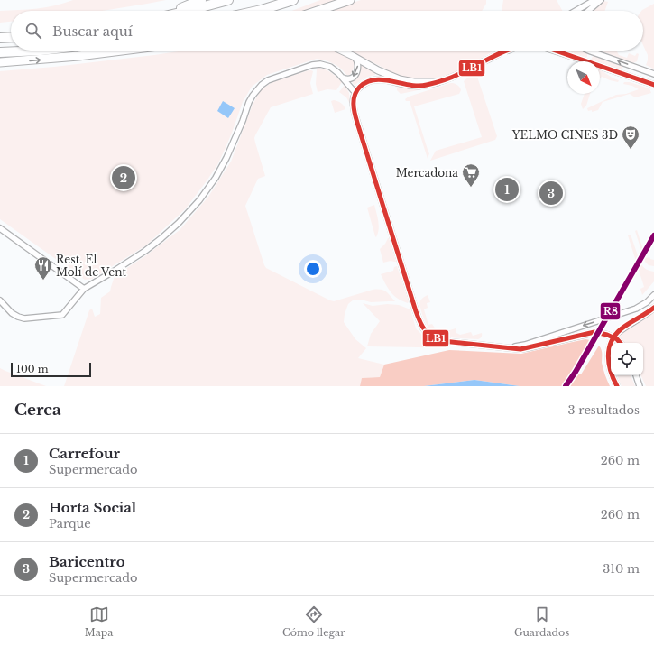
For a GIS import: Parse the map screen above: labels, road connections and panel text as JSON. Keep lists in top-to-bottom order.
{
  "places": {
    "theatre": ["YELMO CINES 3D"],
    "supermarket": ["Mercadona"],
    "restaurant": ["Rest. El Molí de Vent"]
  },
  "lines": ["transit line LB1", "transit line R8"],
  "scale_bar": "100 m",
  "north": "bottom right",
  "page": {
    "search": "Buscar aquí",
    "pins": ["2", "1", "3"],
    "scale": "100 m",
    "heading": ["Cerca", "3 resultados"],
    "list": [
      {
        "mark": "1",
        "name": "Carrefour",
        "note": "Supermercado",
        "value": "260 m"
      },
      {
        "mark": "2",
        "name": "Horta Social",
        "note": "Parque",
        "value": "260 m"
      },
      {
        "mark": "3",
        "name": "Baricentro",
        "note": "Supermercado",
        "value": "310 m"
      }
    ],
    "nav": ["Mapa", "Cómo llegar", "Guardados"]
  }
}
